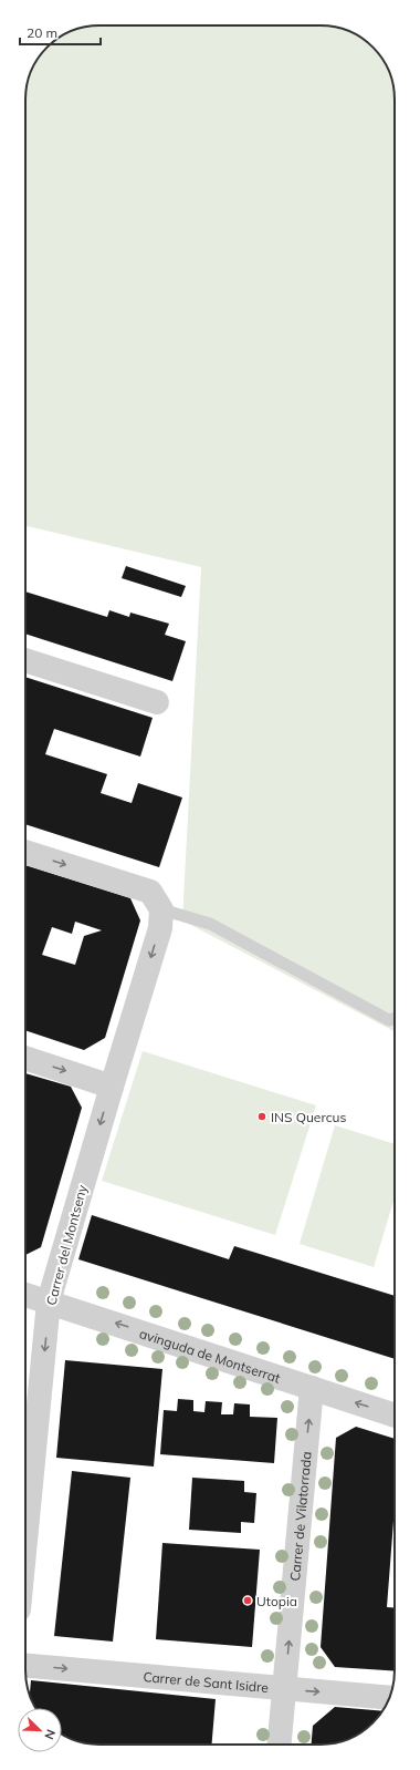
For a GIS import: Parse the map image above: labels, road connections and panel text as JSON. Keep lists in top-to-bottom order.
{
  "streets": {
    "street": [
      "Carrer del Montseny",
      "avinguda de Montserrat",
      "Carrer de Vilatorrada",
      "Carrer de Sant Isidre"
    ]
  },
  "crossings": [
    ["Carrer del Montseny", "avinguda de Montserrat"],
    ["avinguda de Montserrat", "Carrer de Vilatorrada"],
    ["Carrer de Vilatorrada", "Carrer de Sant Isidre"]
  ],
  "one_way": [
    "Carrer del Montseny",
    "avinguda de Montserrat",
    "Carrer de Vilatorrada",
    "Carrer de Sant Isidre"
  ],
  "places": ["INS Quercus", "Utopia"],
  "scale_bar": "20 m",
  "north": "bottom right"
}
